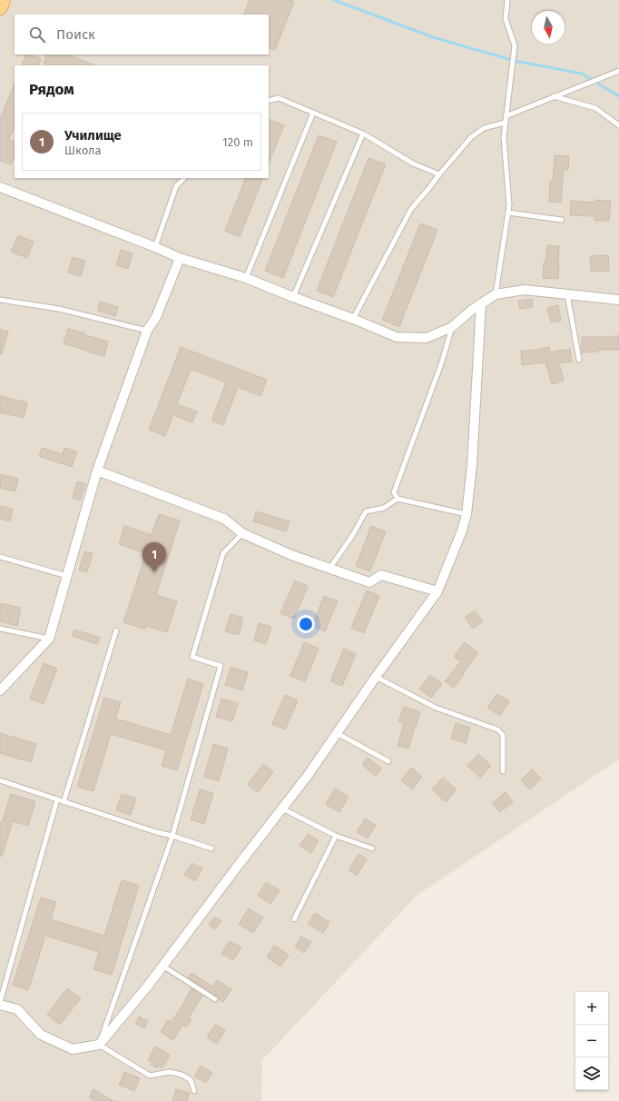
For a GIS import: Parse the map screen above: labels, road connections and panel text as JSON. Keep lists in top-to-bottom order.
{
  "north": "bottom",
  "page": {
    "search": "Поиск",
    "heading": "Рядом",
    "list": [
      {
        "mark": "1",
        "name": "Училище",
        "note": "Школа",
        "value": "120 m"
      }
    ],
    "pins": "1",
    "map_buttons": ["+", "−"]
  }
}
